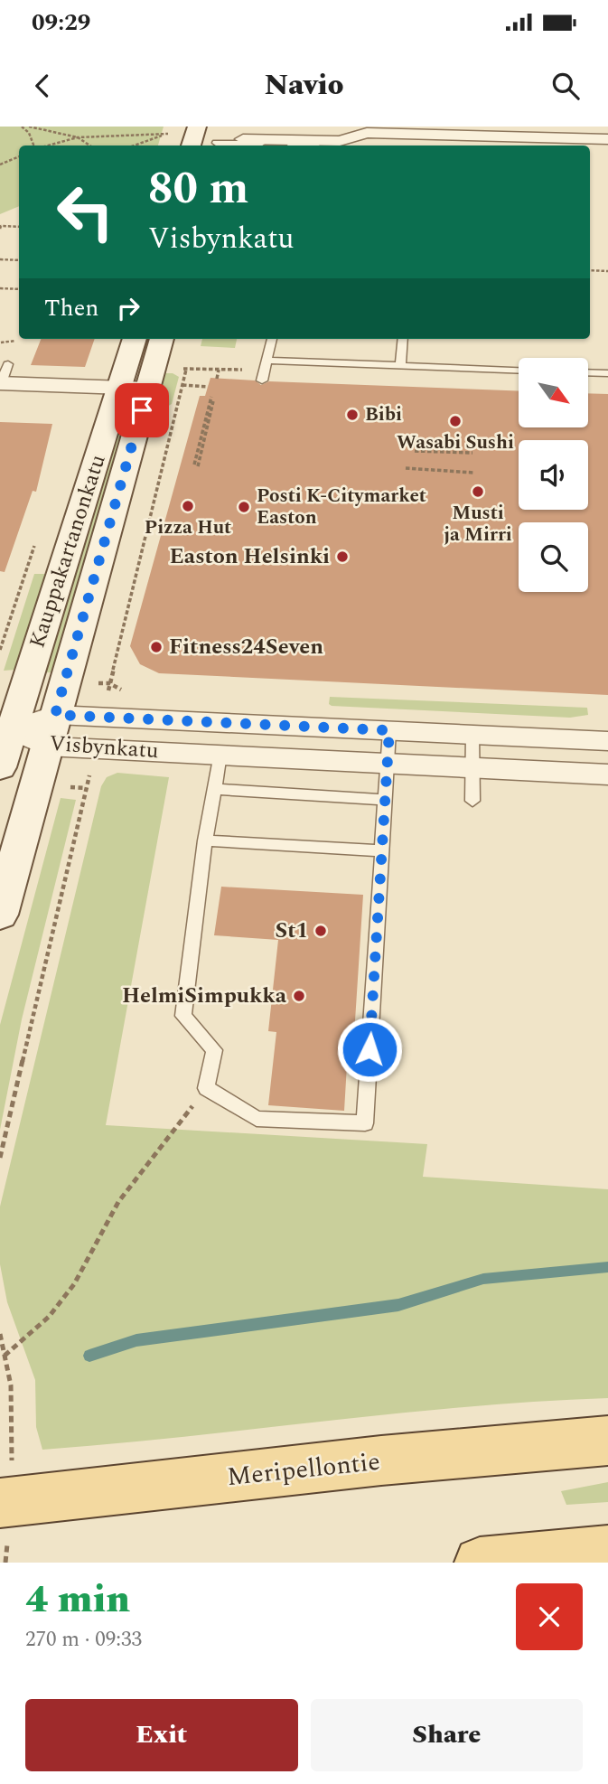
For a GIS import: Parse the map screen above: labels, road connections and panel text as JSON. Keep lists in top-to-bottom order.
{
  "streets": {
    "main road": ["Kauppakartanonkatu", "Meripellontie"],
    "street": ["Visbynkatu"]
  },
  "crossings": [
    ["Kauppakartanonkatu", "Visbynkatu"]
  ],
  "places": [
    "Bibi",
    "Wasabi Sushi",
    "Musti ja Mirri",
    "Pizza Hut",
    "Posti K-Citymarket Easton",
    "Easton Helsinki",
    "Fitness24Seven",
    "St1",
    "HelmiSimpukka"
  ],
  "north": "bottom right",
  "page": {
    "status": "09:29",
    "header": "Navio",
    "turn": ["80 m", "Visbynkatu"],
    "then": "Then",
    "heading": ["4 min", "270 m · 09:33"],
    "buttons": ["Exit", "Share"]
  }
}
